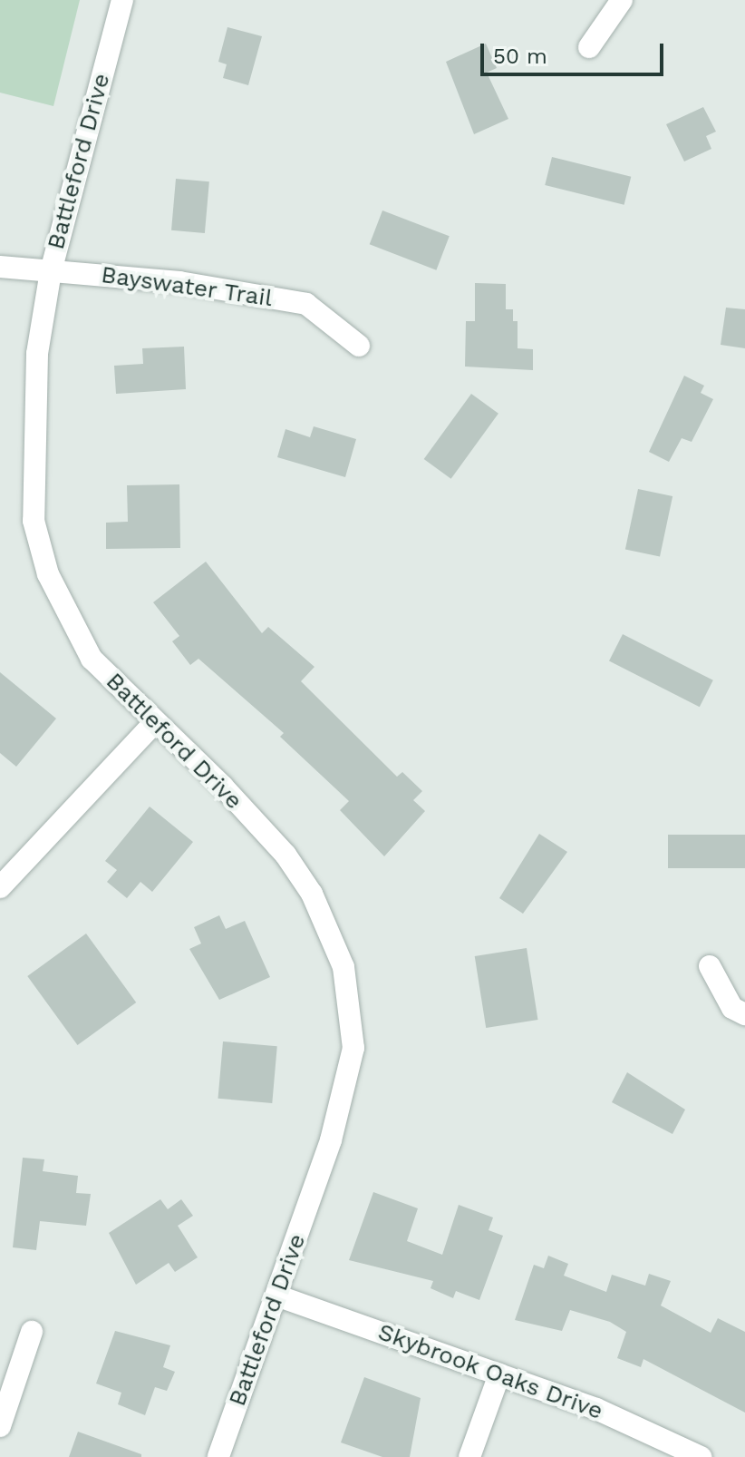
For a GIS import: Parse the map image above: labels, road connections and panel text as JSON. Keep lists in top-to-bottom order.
{
  "streets": {
    "street": ["Battleford Drive", "Bayswater Trail", "Skybrook Oaks Drive"]
  },
  "crossings": [
    ["Battleford Drive", "Bayswater Trail"],
    ["Battleford Drive", "Skybrook Oaks Drive"]
  ],
  "scale_bar": "50 m"
}
